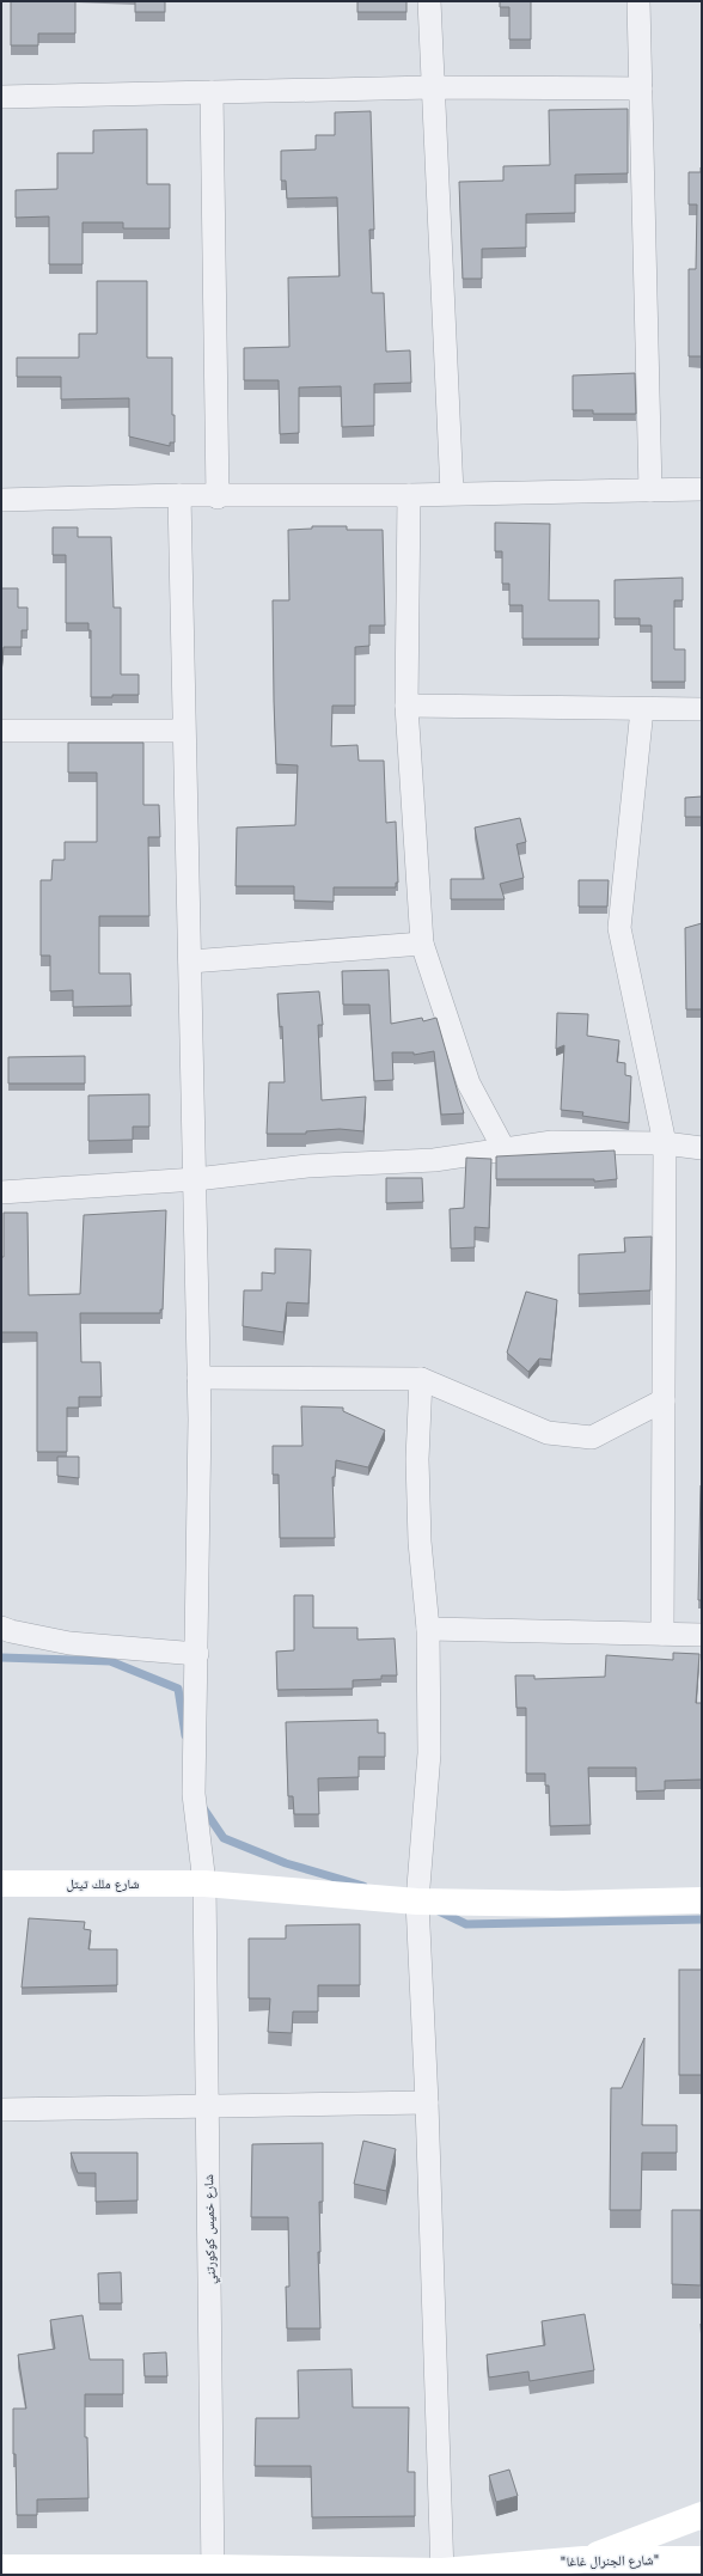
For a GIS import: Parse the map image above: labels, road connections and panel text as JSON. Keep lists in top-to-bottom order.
{
  "streets": {
    "street": ["شارع ملك تيتل", "شارع خميس كوكورتني", "\"شارع الجنرال غاغا\""]
  },
  "crossings": [
    ["شارع ملك تيتل", "شارع خميس كوكورتني"],
    ["شارع خميس كوكورتني", "\"شارع الجنرال غاغا\""]
  ]
}
